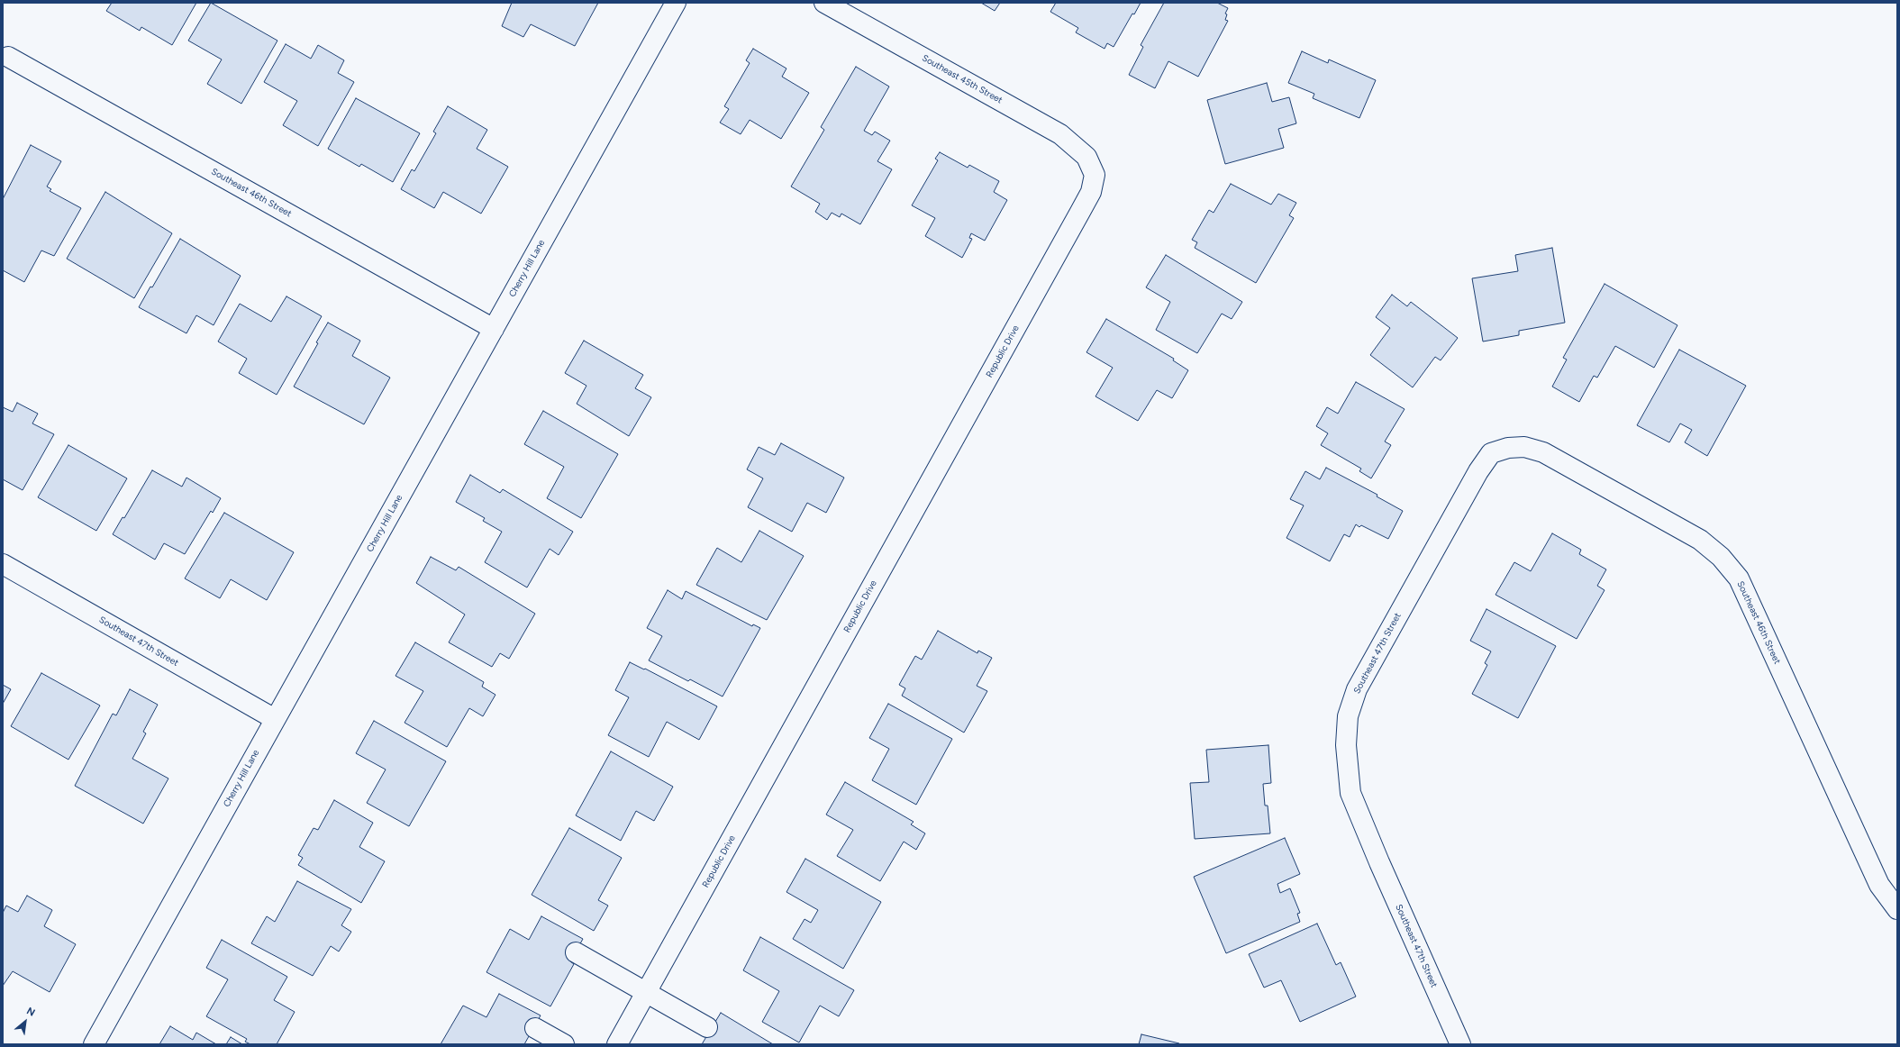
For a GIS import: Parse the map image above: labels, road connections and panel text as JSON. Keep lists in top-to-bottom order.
{
  "streets": {
    "street": [
      "Southeast 45th Street",
      "Southeast 46th Street",
      "Cherry Hill Lane",
      "Republic Drive",
      "Southeast 47th Street"
    ]
  },
  "crossings": [
    ["Southeast 45th Street", "Republic Drive"],
    ["Southeast 46th Street", "Cherry Hill Lane"],
    ["Southeast 46th Street", "Southeast 47th Street"],
    ["Cherry Hill Lane", "Southeast 47th Street"]
  ],
  "north": "top right"
}
